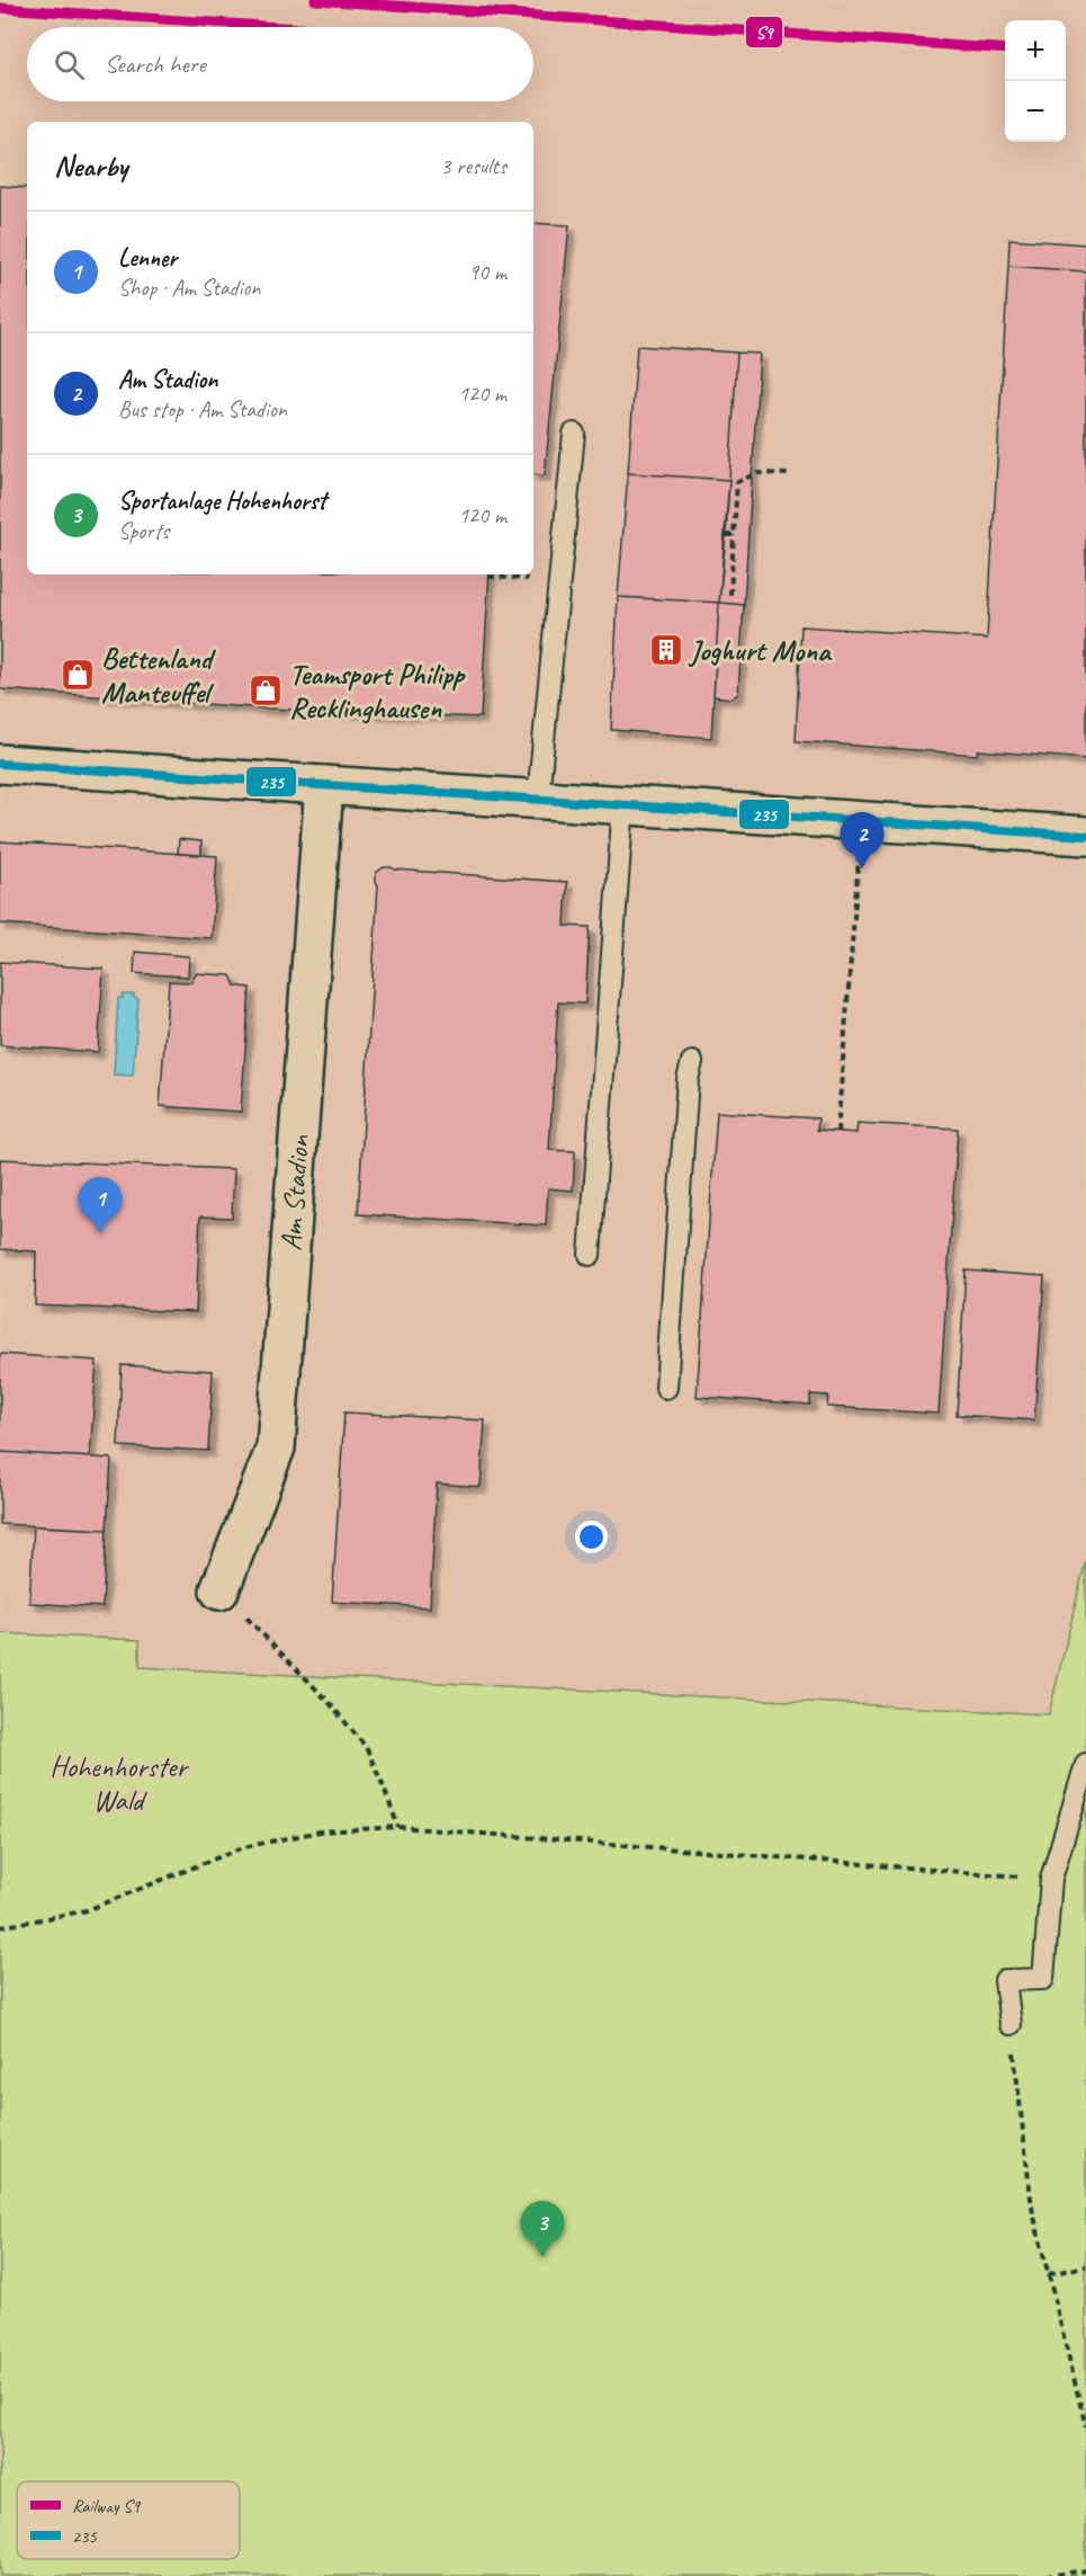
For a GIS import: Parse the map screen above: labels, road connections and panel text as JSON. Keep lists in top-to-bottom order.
{
  "streets": {
    "street": ["Am Stadion"]
  },
  "parks": ["Hohenhorster Wald"],
  "places": {
    "building": ["Joghurt Mona"],
    "shop": ["Bettenland Manteuffel", "Teamsport Philipp Recklinghausen"]
  },
  "lines": ["rail line S9", "transit line 235"],
  "legend": ["Railway S9", "235"],
  "page": {
    "map_buttons": ["+", "−"],
    "search": "Search here",
    "heading": ["Nearby", "3 results"],
    "list": [
      {
        "mark": "1",
        "name": "Lenner",
        "note": "Shop · Am Stadion",
        "value": "90 m"
      },
      {
        "mark": "2",
        "name": "Am Stadion",
        "note": "Bus stop · Am Stadion",
        "value": "120 m"
      },
      {
        "mark": "3",
        "name": "Sportanlage Hohenhorst",
        "note": "Sports",
        "value": "120 m"
      }
    ],
    "pins": ["2", "1", "3"]
  }
}
